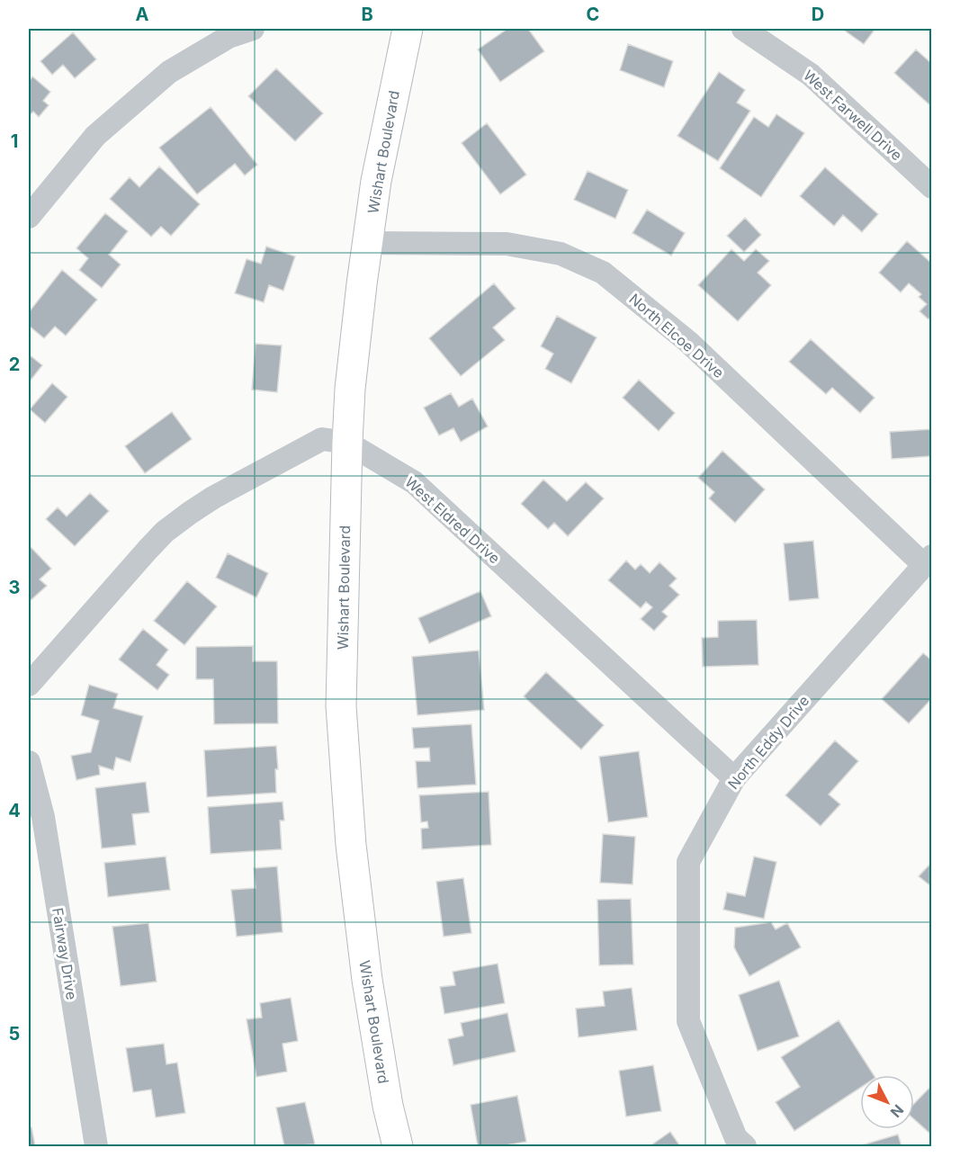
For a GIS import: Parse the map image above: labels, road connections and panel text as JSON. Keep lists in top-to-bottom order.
{
  "streets": {
    "street": [
      "West Farwell Drive",
      "Wishart Boulevard",
      "North Elcoe Drive",
      "West Eldred Drive",
      "North Eddy Drive",
      "Fairway Drive"
    ]
  },
  "crossings": [
    ["Wishart Boulevard", "North Elcoe Drive"],
    ["Wishart Boulevard", "West Eldred Drive"],
    ["North Elcoe Drive", "North Eddy Drive"],
    ["West Eldred Drive", "North Eddy Drive"]
  ],
  "north": "bottom right",
  "grid": {
    "columns": [
      "A",
      "B",
      "C",
      "D"
    ],
    "rows": [
      "1",
      "2",
      "3",
      "4",
      "5"
    ]
  }
}
